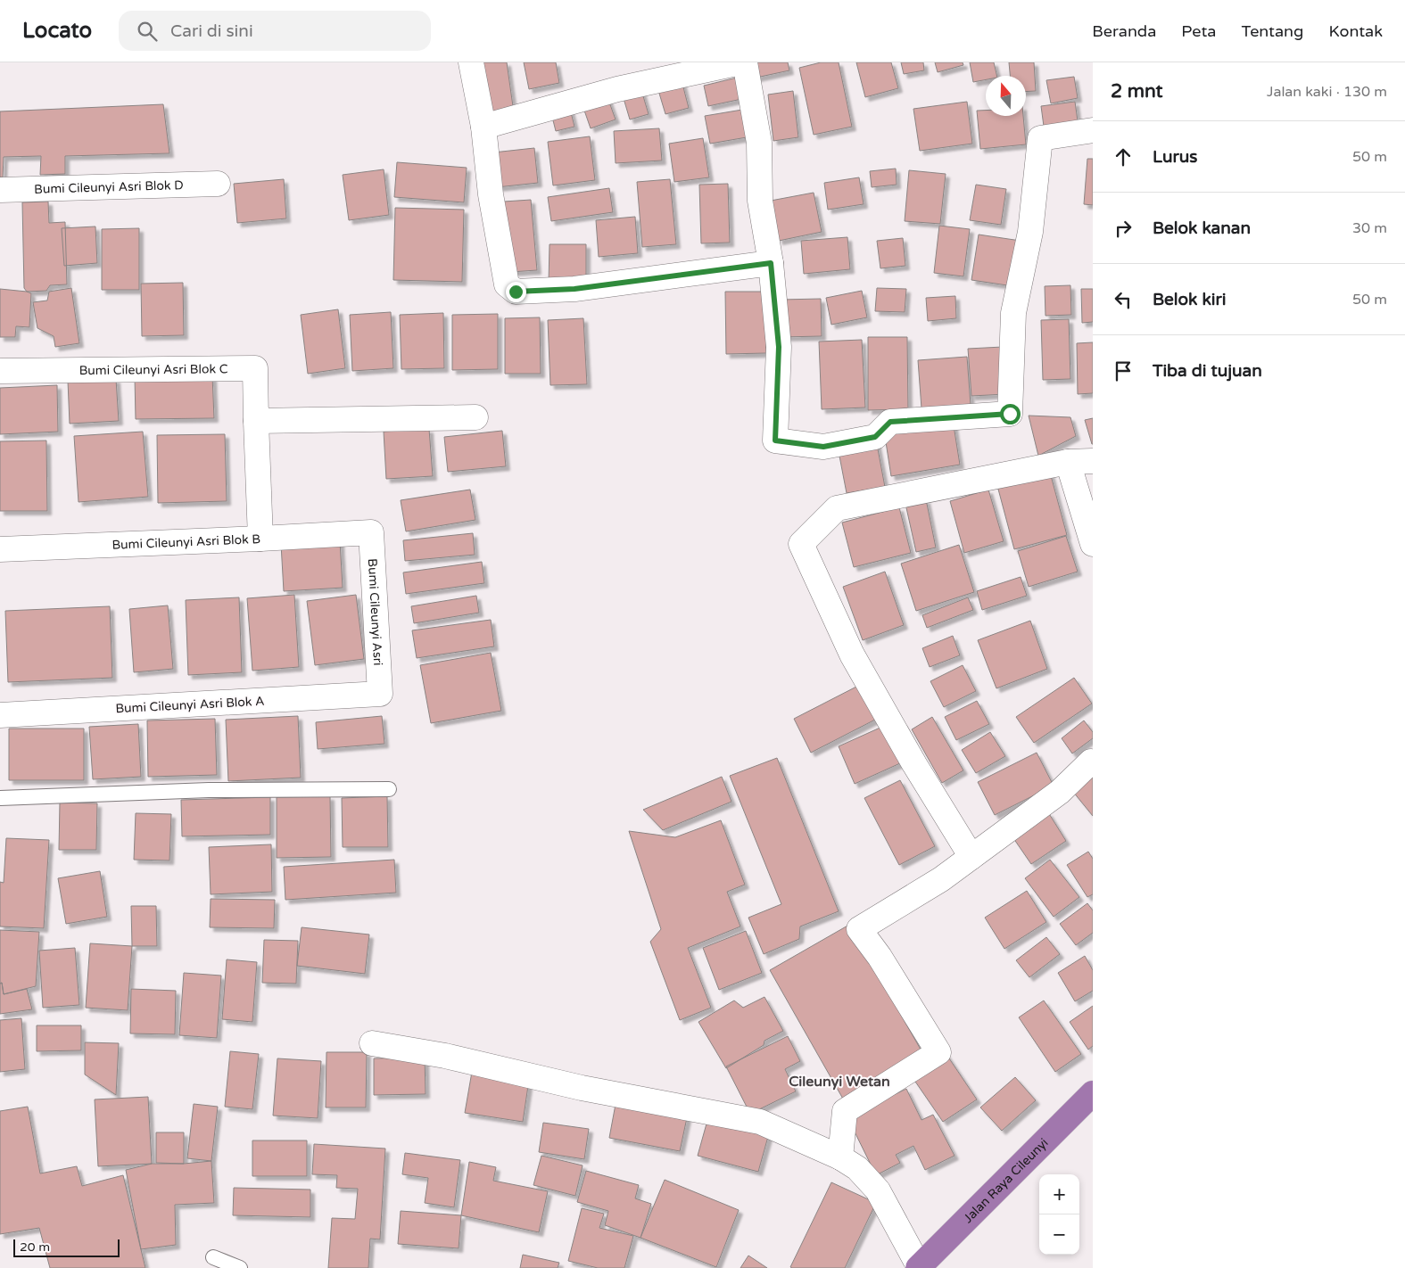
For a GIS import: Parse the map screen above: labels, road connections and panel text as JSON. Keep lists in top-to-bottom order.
{
  "streets": {
    "highway": ["Jalan Raya Cileunyi"],
    "street": [
      "Bumi Cileunyi Asri Blok D",
      "Bumi Cileunyi Asri Blok C",
      "Bumi Cileunyi Asri Blok B",
      "Bumi Cileunyi Asri",
      "Bumi Cileunyi Asri Blok A"
    ]
  },
  "crossings": [
    ["Bumi Cileunyi Asri Blok C", "Bumi Cileunyi Asri Blok B"],
    ["Bumi Cileunyi Asri Blok B", "Bumi Cileunyi Asri"],
    ["Bumi Cileunyi Asri", "Bumi Cileunyi Asri Blok A"]
  ],
  "districts": ["Cileunyi Wetan"],
  "scale_bar": "20 m",
  "north": "top",
  "page": {
    "header": "Locato",
    "search": "Cari di sini",
    "nav": [
      "Beranda",
      "Peta",
      "Tentang",
      "Kontak"
    ],
    "heading": ["2 mnt", "Jalan kaki · 130 m"],
    "list": [
      ["Lurus", "50 m"],
      ["Belok kanan", "30 m"],
      ["Belok kiri", "50 m"],
      "Tiba di tujuan"
    ],
    "map_buttons": ["+", "−"],
    "scale": "20 m"
  }
}
